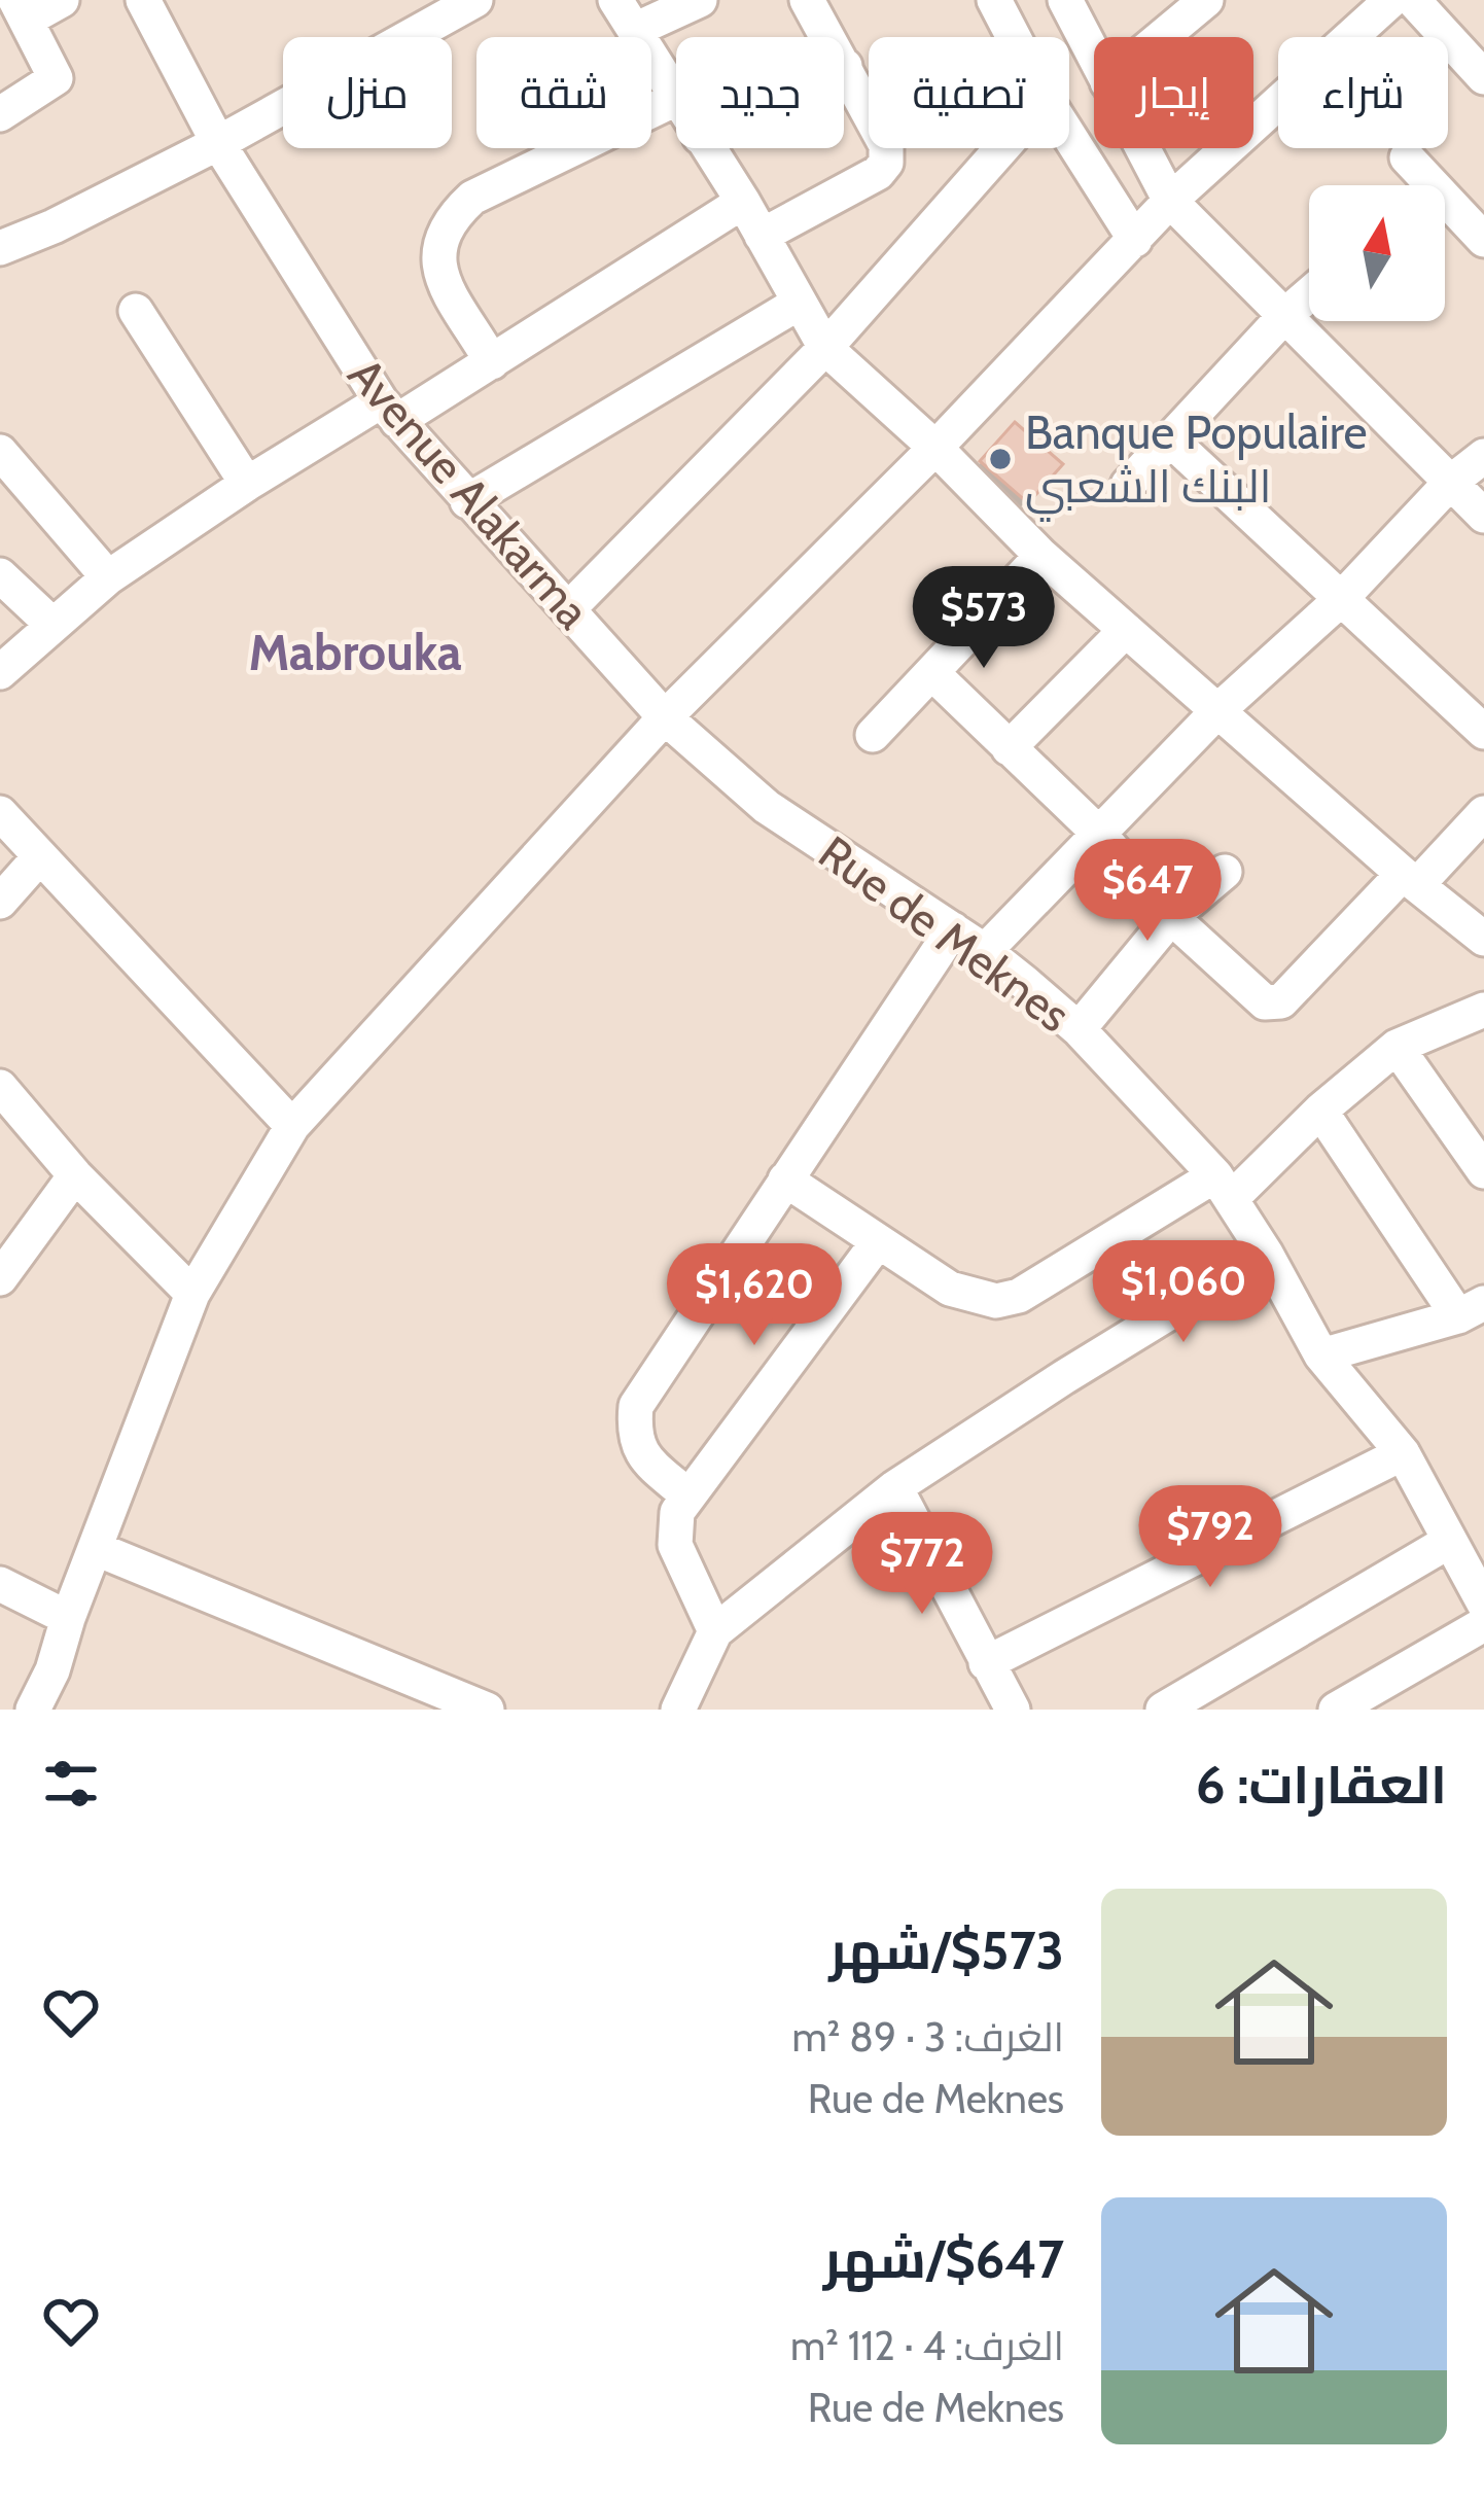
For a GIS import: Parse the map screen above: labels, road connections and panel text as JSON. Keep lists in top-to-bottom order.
{
  "streets": {
    "street": ["Avenue Alakarma", "Rue de Meknes"]
  },
  "crossings": [
    ["Avenue Alakarma", "Rue de Meknes"]
  ],
  "districts": ["Mabrouka"],
  "places": ["Banque Populaire البنك الشعبي"],
  "north": "top",
  "page": {
    "chip": [
      "شراء",
      "إيجار",
      "تصفية",
      "جديد",
      "شقة",
      "منزل"
    ],
    "price": [
      "$573",
      "$647",
      "$1,060",
      "$1,620",
      "$792",
      "$772"
    ],
    "heading": "العقارات: 6",
    "list": [
      {
        "name": "$573/شهر",
        "note": "الغرف: 3 · 89 m² · Rue de Meknes"
      },
      {
        "name": "$647/شهر",
        "note": "الغرف: 4 · 112 m² · Rue de Meknes"
      }
    ]
  }
}
